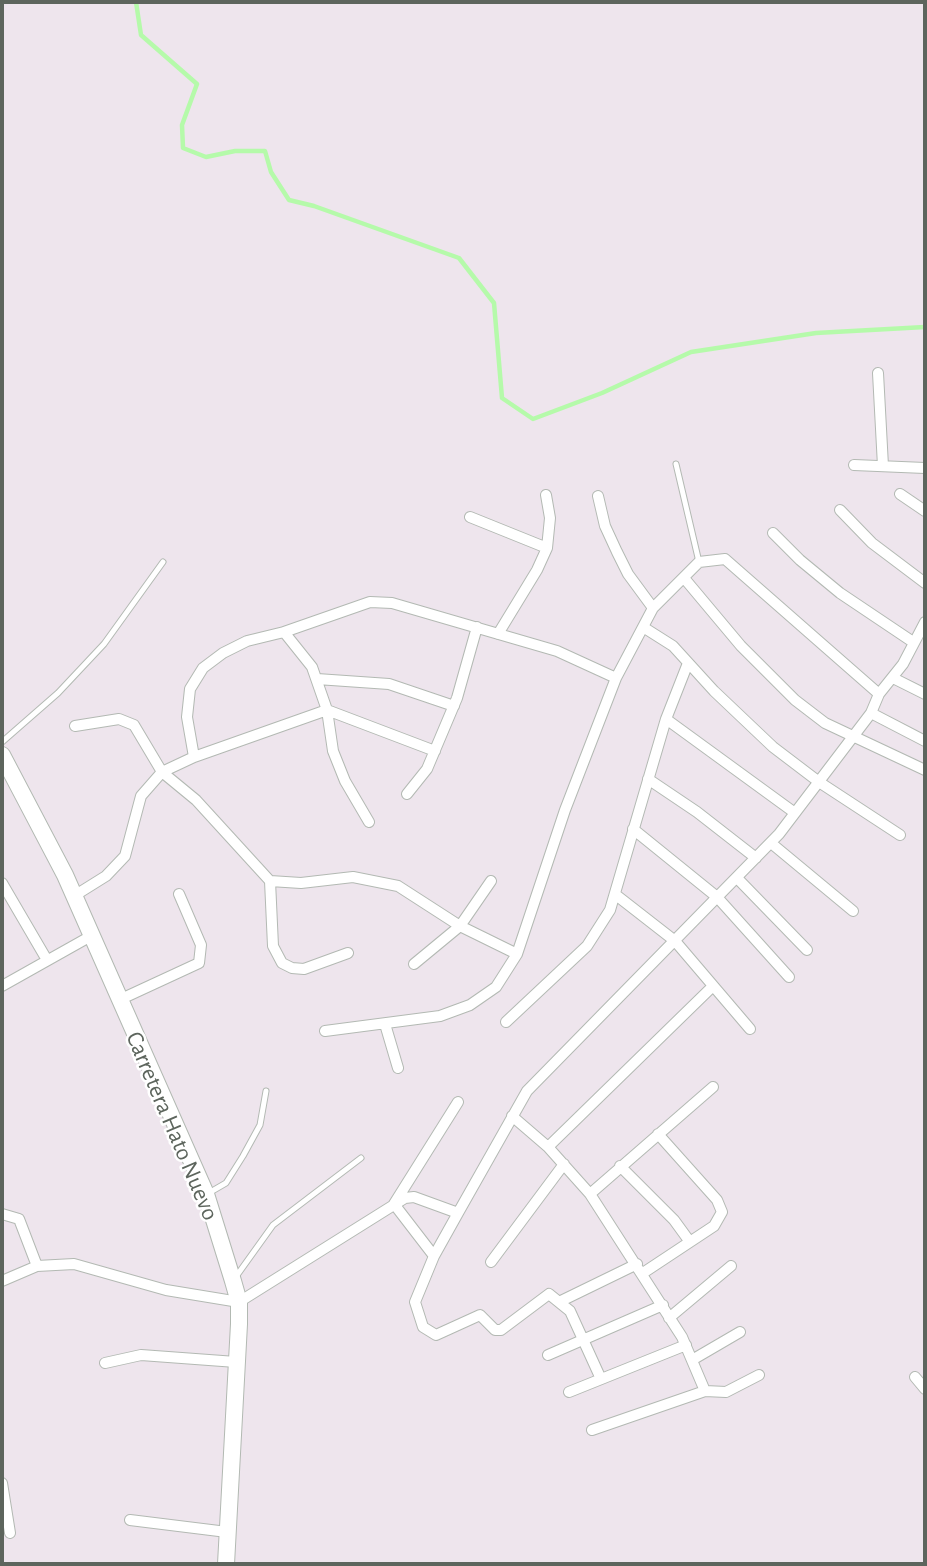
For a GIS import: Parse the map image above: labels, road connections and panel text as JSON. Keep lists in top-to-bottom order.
{
  "streets": {
    "main road": ["Carretera Hato Nuevo"]
  }
}
